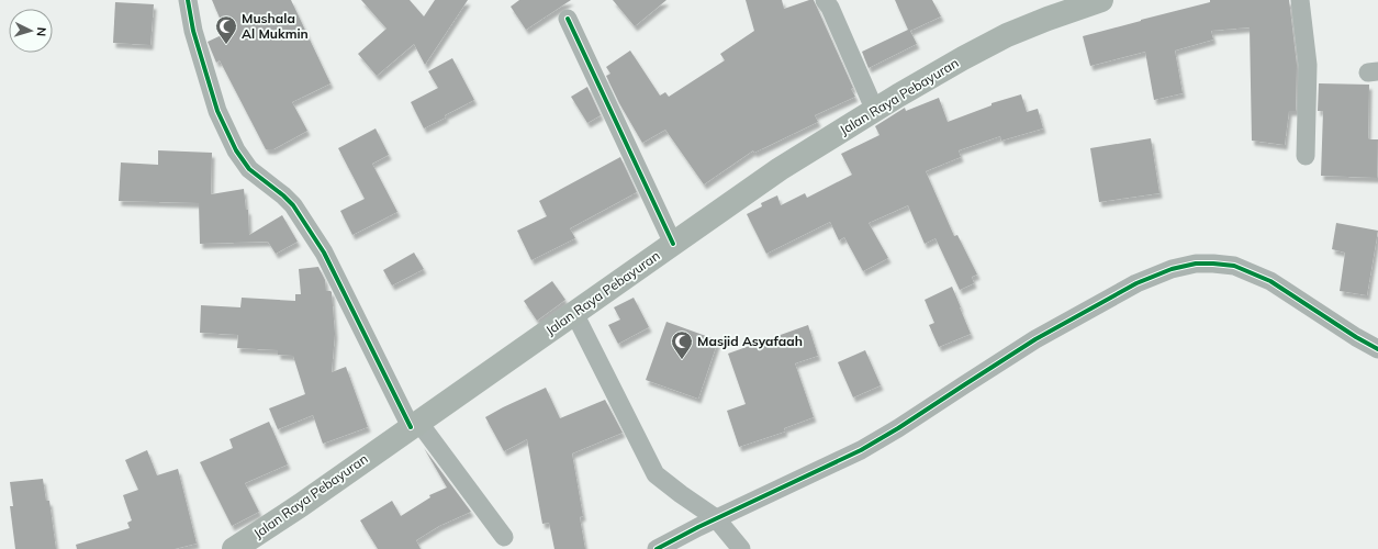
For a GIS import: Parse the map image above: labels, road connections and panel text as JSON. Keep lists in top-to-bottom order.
{
  "streets": {
    "main road": ["Jalan Raya Pebayuran"]
  },
  "places": {
    "mosque": ["Mushala Al Mukmin", "Masjid Asyafaah"]
  },
  "north": "right"
}
